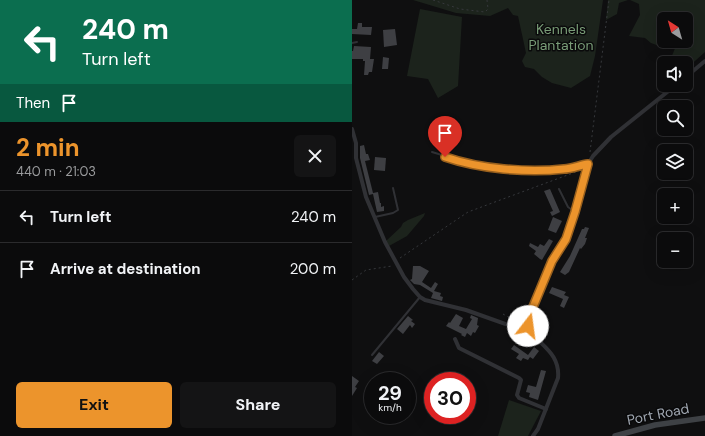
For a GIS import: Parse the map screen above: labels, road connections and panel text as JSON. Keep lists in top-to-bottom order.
{
  "streets": {
    "street": ["Port Road"]
  },
  "parks": ["Kennels Plantation"],
  "north": "top left",
  "page": {
    "turn": ["240 m", "Turn left"],
    "map_buttons": ["+", "−"],
    "then": "Then",
    "heading": ["2 min", "440 m · 21:03"],
    "list": [
      {
        "name": "Turn left",
        "value": "240 m"
      },
      {
        "name": "Arrive at destination",
        "value": "200 m"
      }
    ],
    "speed": "29 km/h",
    "limit": "30",
    "buttons": ["Exit", "Share"]
  }
}
